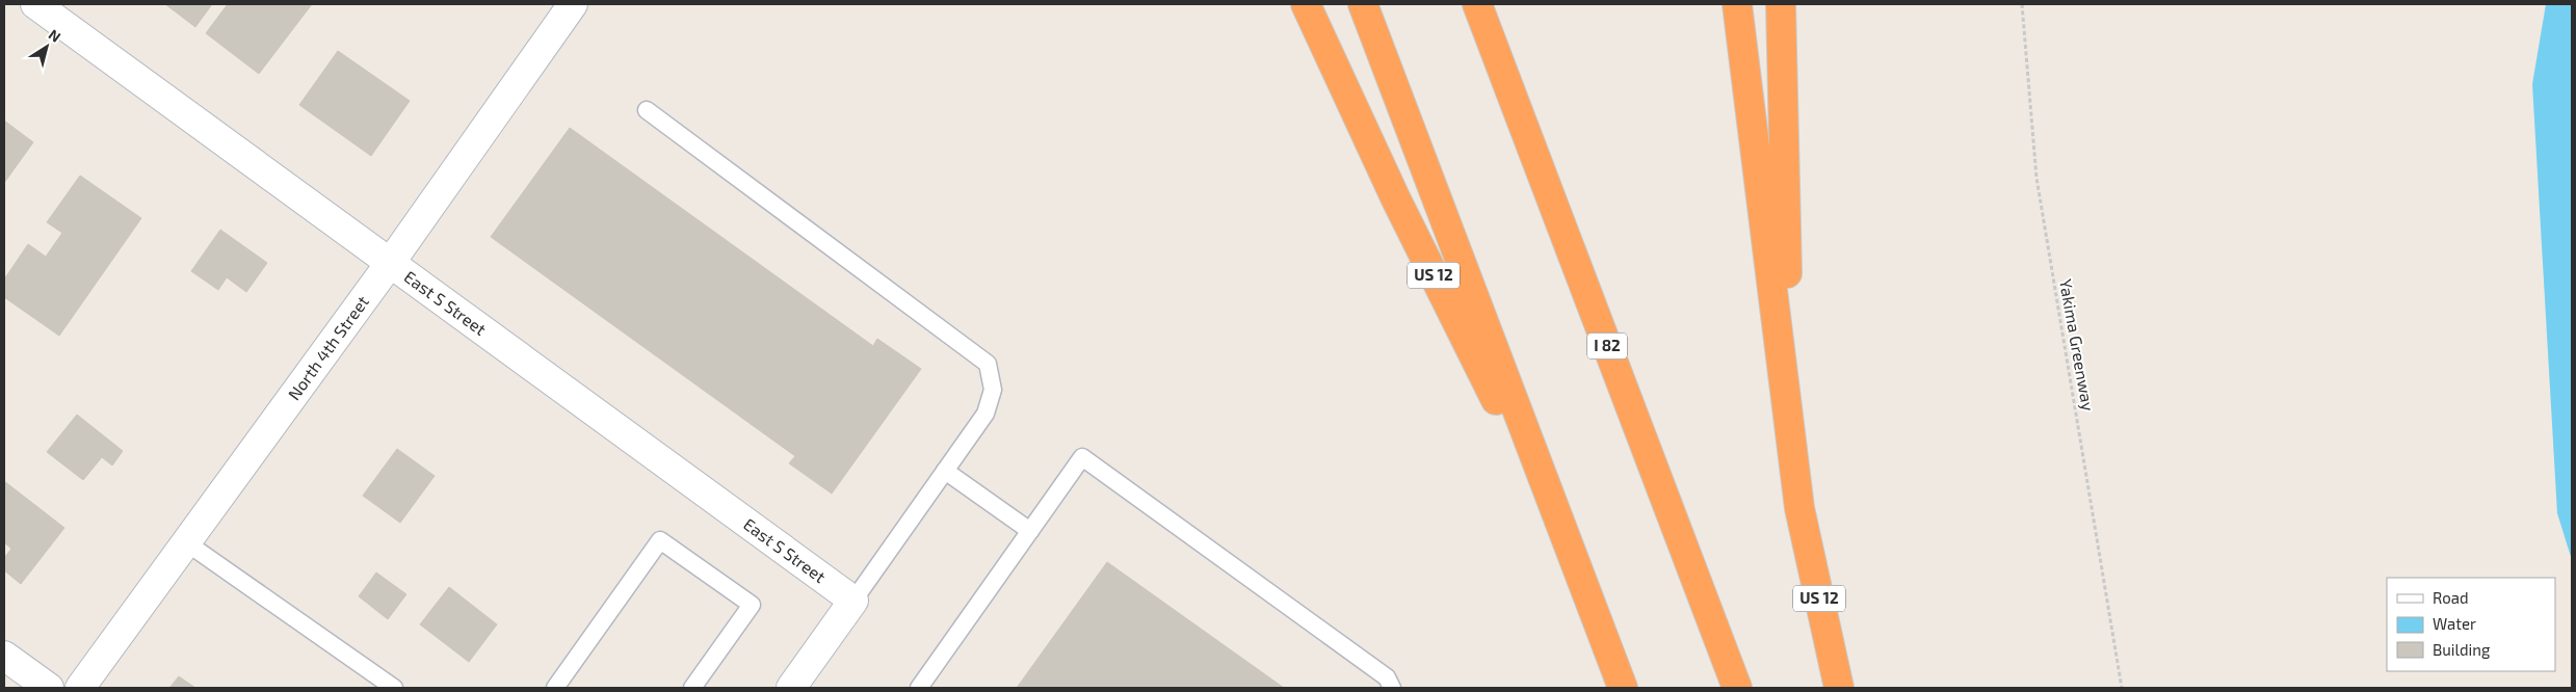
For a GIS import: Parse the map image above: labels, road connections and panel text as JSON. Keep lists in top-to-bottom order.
{
  "streets": {
    "highway": ["US 12", "I 82"],
    "street": ["East S Street", "North 4th Street"],
    "path": ["Yakima Greenway"]
  },
  "crossings": [
    ["East S Street", "North 4th Street"]
  ],
  "legend": ["Road", "Water", "Building"],
  "north": "top right"
}
